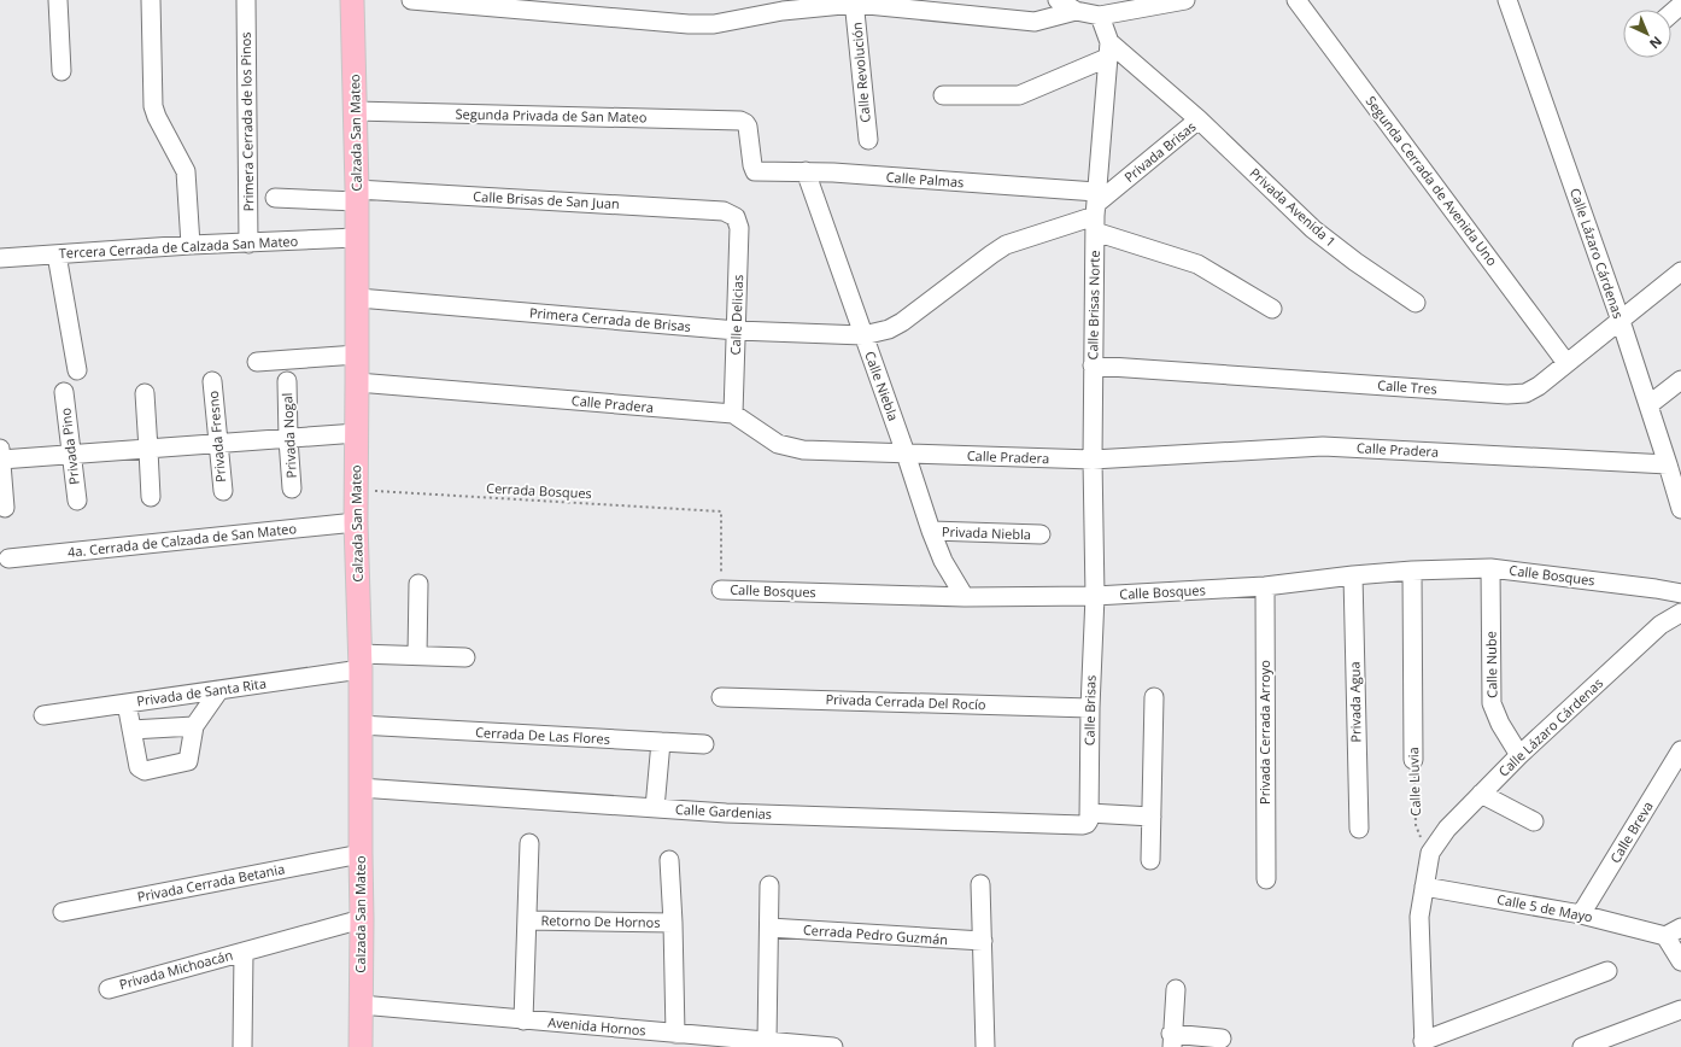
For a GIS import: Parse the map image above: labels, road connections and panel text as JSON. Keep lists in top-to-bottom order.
{
  "streets": {
    "main road": ["Calzada San Mateo"],
    "street": [
      "Calle Revolución",
      "Segunda Privada de San Mateo",
      "Primera Cerrada de los Pinos",
      "Privada Brisas",
      "Calle Palmas",
      "Segunda Cerrada de Avenida Uno",
      "Calle Brisas de San Juan",
      "Privada Avenida 1",
      "Tercera Cerrada de Calzada San Mateo",
      "Calle Lázaro Cárdenas",
      "Calle Brisas Norte",
      "Calle Delicias",
      "Primera Cerrada de Brisas",
      "Calle Niebla",
      "Calle Tres",
      "Calle Pradera",
      "Privada Nogal",
      "Privada Fresno",
      "Privada Pino",
      "Privada Niebla",
      "4a. Cerrada de Calzada de San Mateo",
      "Calle Bosques",
      "Calle Nube",
      "Privada de Santa Rita",
      "Privada Cerrada Del Rocío",
      "Privada Agua",
      "Calle Brisas",
      "Privada Cerrada Arroyo",
      "Cerrada De Las Flores",
      "Calle Lluvia",
      "Calle Gardenias",
      "Calle Breva",
      "Privada Cerrada Betania",
      "Calle 5 de Mayo",
      "Retorno De Hornos",
      "Cerrada Pedro Guzmán",
      "Privada Michoacán",
      "Avenida Hornos"
    ],
    "path": ["Cerrada Bosques"]
  },
  "crossings": [
    ["Segunda Privada de San Mateo", "Calzada San Mateo"],
    ["Segunda Privada de San Mateo", "Calle Palmas"],
    ["Primera Cerrada de los Pinos", "Tercera Cerrada de Calzada San Mateo"],
    ["Calzada San Mateo", "Calle Brisas de San Juan"],
    ["Calzada San Mateo", "Tercera Cerrada de Calzada San Mateo"],
    ["Calzada San Mateo", "Primera Cerrada de Brisas"],
    ["Calzada San Mateo", "Calle Pradera"],
    ["Calzada San Mateo", "Cerrada Bosques"],
    ["Calzada San Mateo", "4a. Cerrada de Calzada de San Mateo"],
    ["Calzada San Mateo", "Privada de Santa Rita"],
    ["Calzada San Mateo", "Cerrada De Las Flores"],
    ["Calzada San Mateo", "Calle Gardenias"],
    ["Calzada San Mateo", "Privada Cerrada Betania"],
    ["Calzada San Mateo", "Privada Michoacán"],
    ["Calzada San Mateo", "Avenida Hornos"],
    ["Privada Brisas", "Calle Palmas"],
    ["Privada Brisas", "Privada Avenida 1"],
    ["Privada Brisas", "Calle Brisas Norte"],
    ["Privada Brisas", "Primera Cerrada de Brisas"],
    ["Calle Palmas", "Calle Brisas Norte"],
    ["Calle Palmas", "Primera Cerrada de Brisas"],
    ["Calle Palmas", "Calle Niebla"],
    ["Segunda Cerrada de Avenida Uno", "Calle Tres"],
    ["Calle Brisas de San Juan", "Calle Delicias"],
    ["Calle Lázaro Cárdenas", "Calle Tres"],
    ["Calle Lázaro Cárdenas", "Calle Pradera"],
    ["Calle Lázaro Cárdenas", "Calle Nube"],
    ["Calle Lázaro Cárdenas", "Calle Lluvia"],
    ["Calle Brisas Norte", "Primera Cerrada de Brisas"],
    ["Calle Brisas Norte", "Calle Tres"],
    ["Calle Brisas Norte", "Calle Pradera"],
    ["Calle Brisas Norte", "Calle Bosques"],
    ["Calle Brisas Norte", "Calle Brisas"],
    ["Calle Delicias", "Primera Cerrada de Brisas"],
    ["Calle Delicias", "Calle Pradera"],
    ["Primera Cerrada de Brisas", "Calle Niebla"],
    ["Calle Niebla", "Calle Pradera"],
    ["Calle Niebla", "Privada Niebla"],
    ["Calle Niebla", "Calle Bosques"],
    ["Cerrada Bosques", "Calle Bosques"],
    ["Calle Bosques", "Calle Nube"],
    ["Calle Bosques", "Privada Agua"],
    ["Calle Bosques", "Calle Brisas"],
    ["Calle Bosques", "Privada Cerrada Arroyo"],
    ["Calle Bosques", "Calle Lluvia"],
    ["Privada Cerrada Del Rocío", "Calle Brisas"],
    ["Calle Brisas", "Calle Gardenias"],
    ["Calle Breva", "Calle 5 de Mayo"]
  ],
  "north": "bottom right"
}
